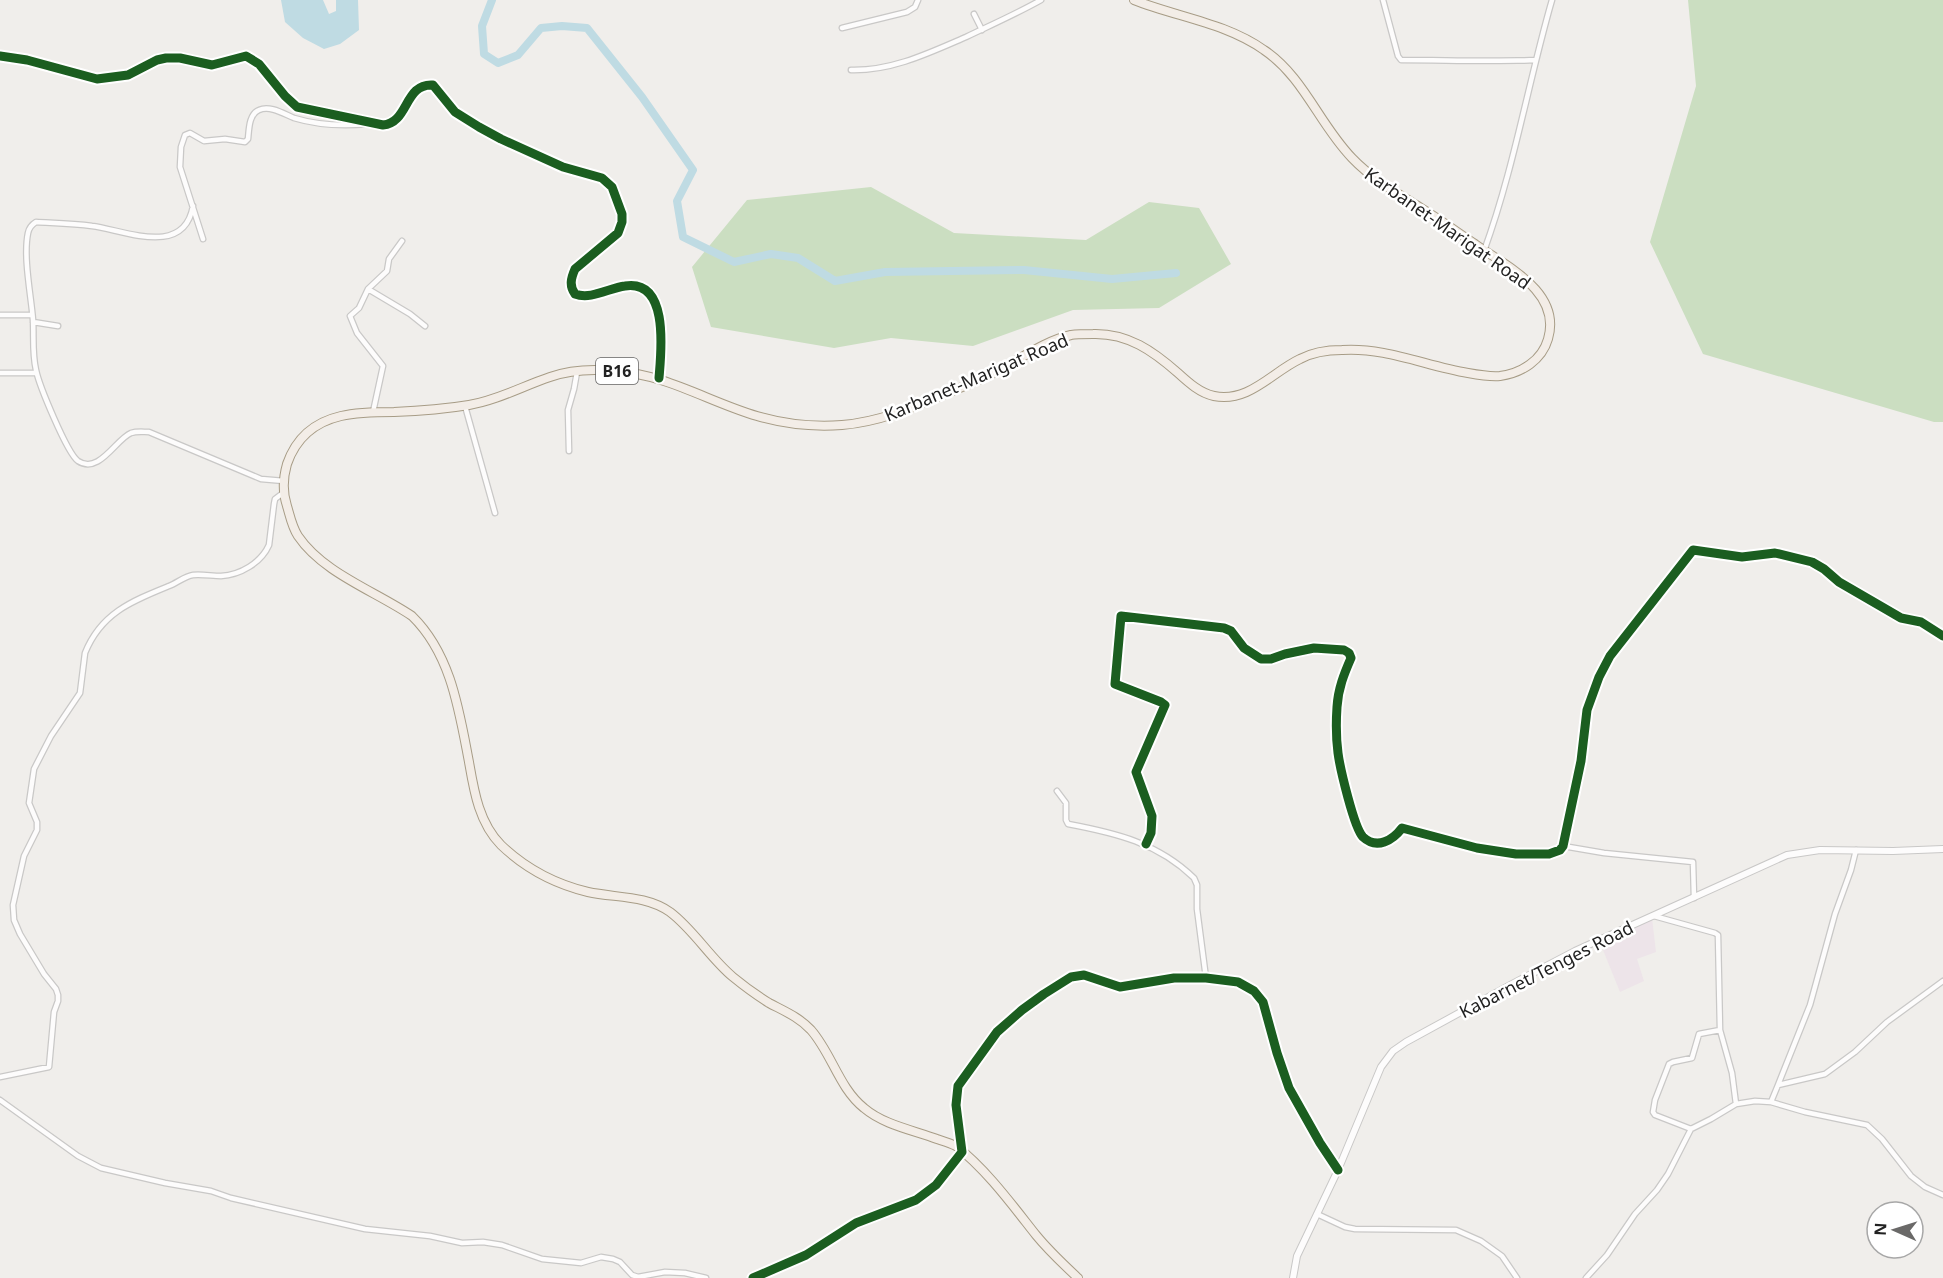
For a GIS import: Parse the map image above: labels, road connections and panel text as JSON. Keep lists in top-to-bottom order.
{
  "streets": {
    "main road": ["Karbanet-Marigat Road", "B16"],
    "street": ["Kabarnet/Tenges Road"]
  },
  "north": "left"
}
